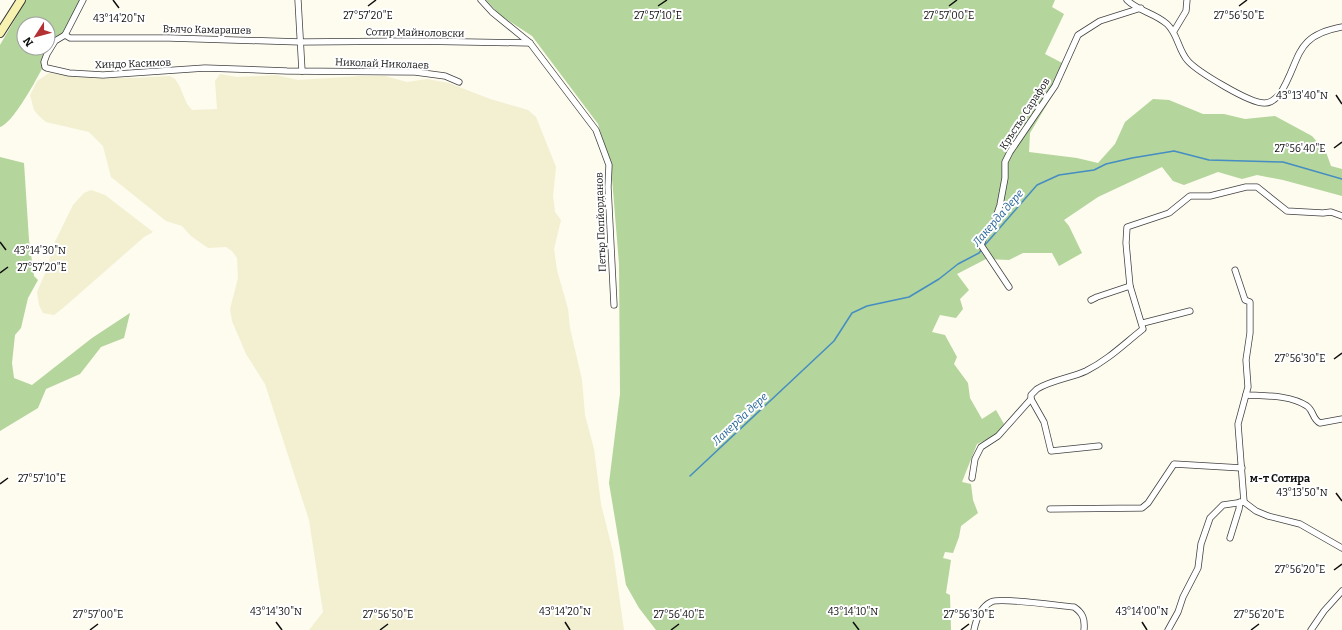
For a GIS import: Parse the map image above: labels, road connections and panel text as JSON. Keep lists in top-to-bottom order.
{
  "streets": {
    "street": [
      "Вълчо Камарашев",
      "Сотир Майноловски",
      "Хиндо Касимов",
      "Николай Николаев",
      "Кръстьо Сарафов",
      "Петър Попйорданов"
    ]
  },
  "crossings": [
    ["Вълчо Камарашев", "Сотир Майноловски"],
    ["Вълчо Камарашев", "Хиндо Касимов"],
    ["Сотир Майноловски", "Петър Попйорданов"],
    ["Хиндо Касимов", "Николай Николаев"]
  ],
  "districts": ["м-т Сотира"],
  "water": ["Лакерда дере"],
  "north": "bottom left",
  "coordinates": [
    "27°57'20\"E",
    "27°57'10\"E",
    "27°57'00\"E",
    "27°56'50\"E",
    "43°14'20\"N",
    "43°13'40\"N",
    "27°56'40\"E",
    "43°14'30\"N",
    "27°56'30\"E",
    "43°13'50\"N",
    "27°56'20\"E",
    "43°14'10\"N",
    "43°14'00\"N"
  ]
}
